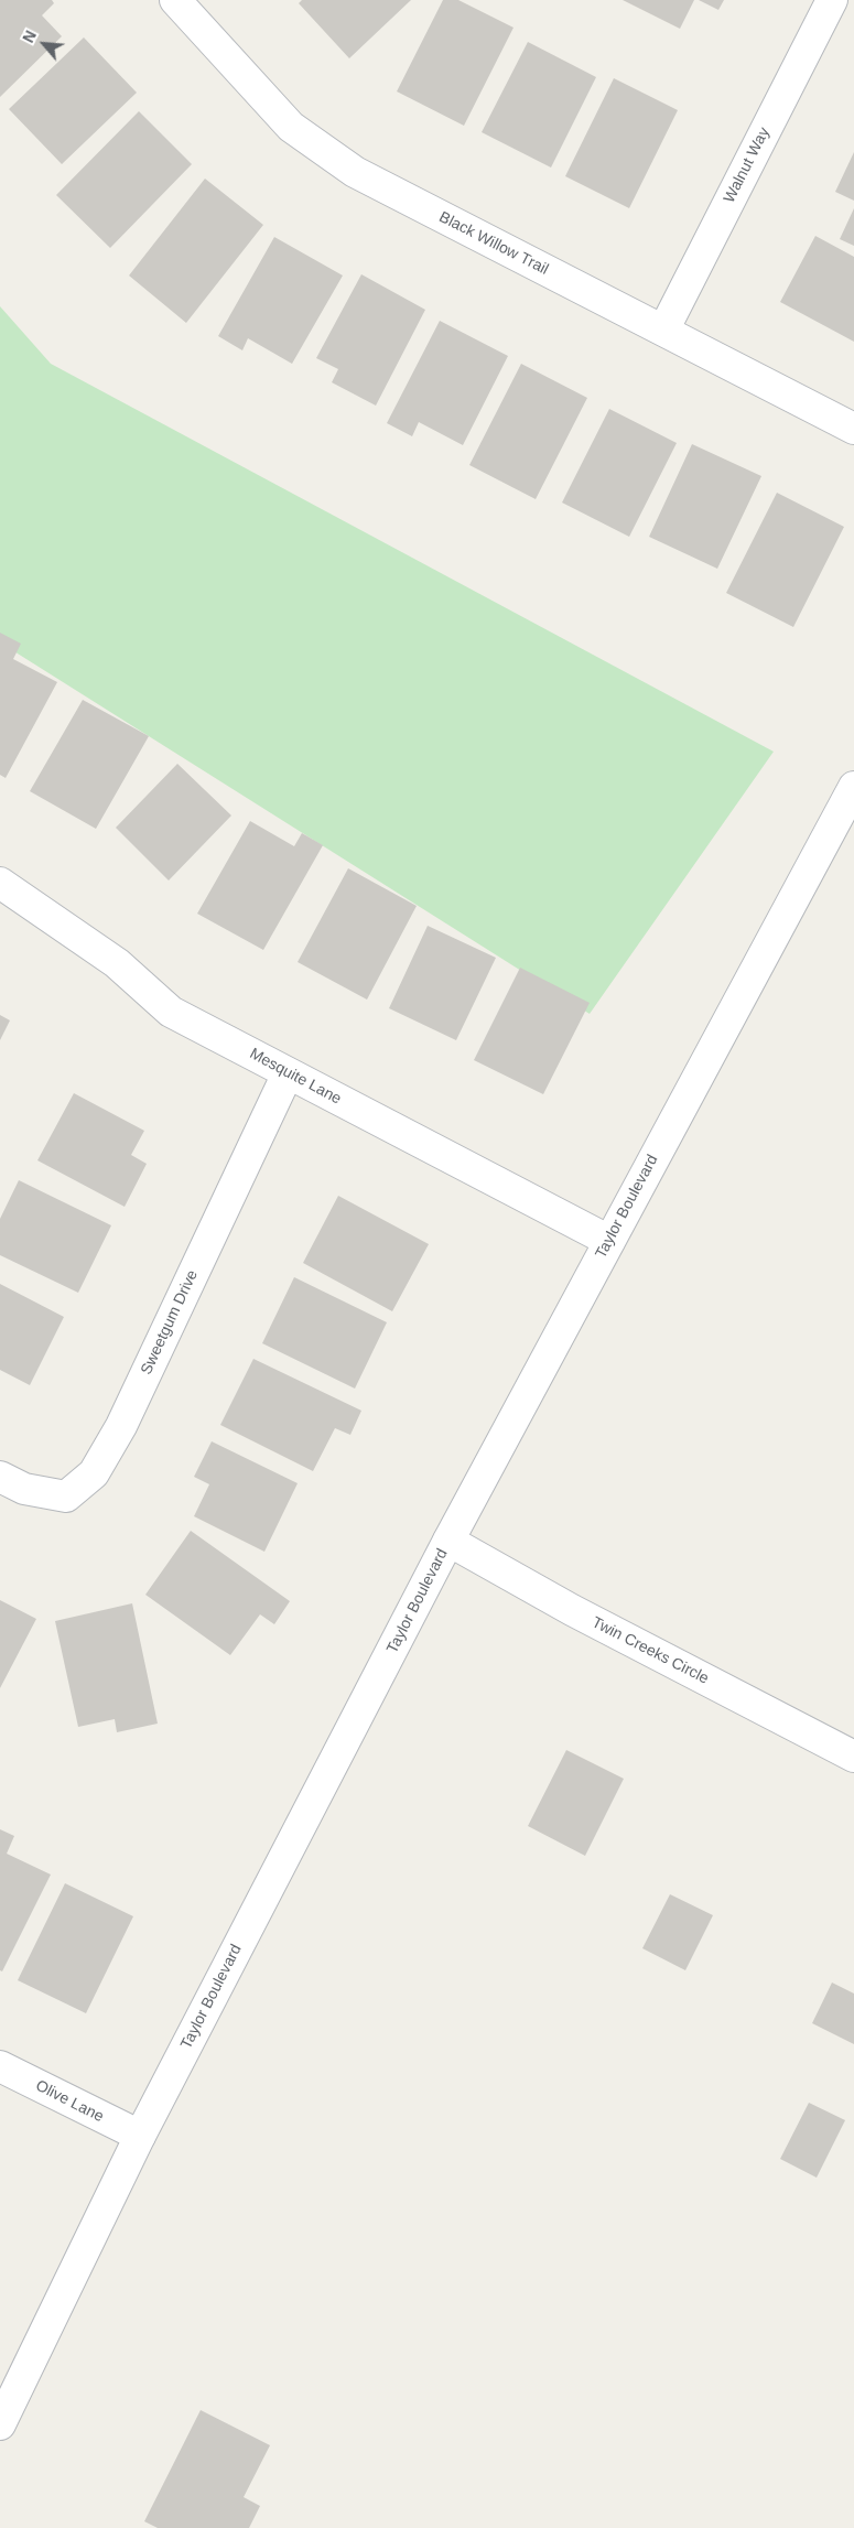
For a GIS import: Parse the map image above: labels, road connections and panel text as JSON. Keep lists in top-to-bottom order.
{
  "streets": {
    "street": [
      "Walnut Way",
      "Black Willow Trail",
      "Mesquite Lane",
      "Taylor Boulevard",
      "Sweetgum Drive",
      "Twin Creeks Circle",
      "Olive Lane"
    ]
  },
  "crossings": [
    ["Walnut Way", "Black Willow Trail"],
    ["Mesquite Lane", "Taylor Boulevard"],
    ["Mesquite Lane", "Sweetgum Drive"],
    ["Taylor Boulevard", "Twin Creeks Circle"],
    ["Taylor Boulevard", "Olive Lane"]
  ],
  "north": "top left"
}
